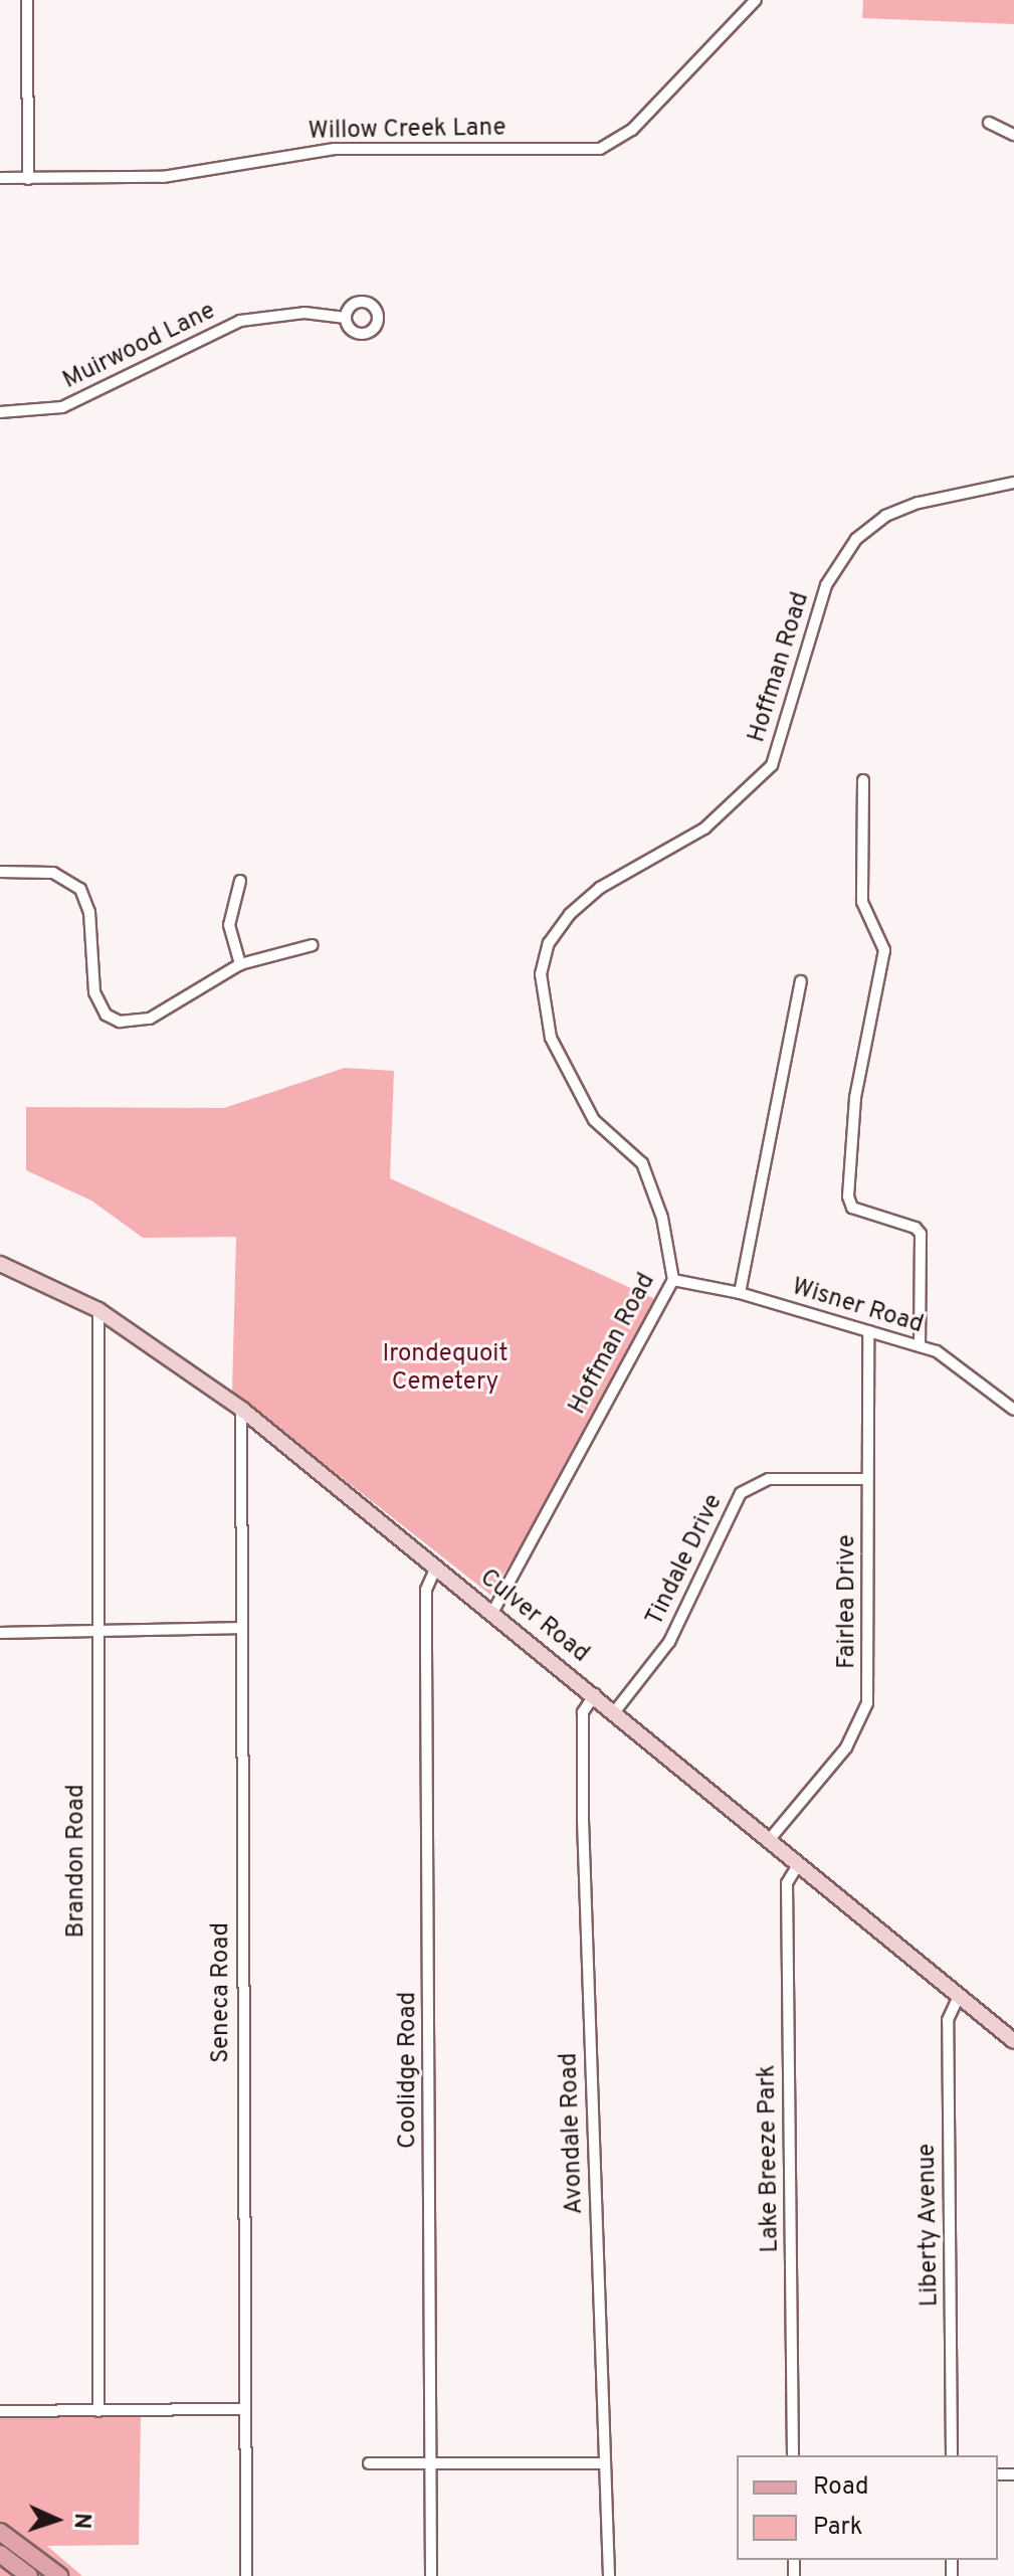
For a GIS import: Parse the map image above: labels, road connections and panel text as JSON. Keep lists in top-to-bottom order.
{
  "streets": {
    "main road": ["Culver Road"],
    "street": [
      "Willow Creek Lane",
      "Muirwood Lane",
      "Hoffman Road",
      "Wisner Road",
      "Tindale Drive",
      "Fairlea Drive",
      "Brandon Road",
      "Seneca Road",
      "Coolidge Road",
      "Avondale Road",
      "Lake Breeze Park",
      "Liberty Avenue"
    ]
  },
  "crossings": [
    ["Hoffman Road", "Wisner Road"],
    ["Hoffman Road", "Culver Road"],
    ["Wisner Road", "Fairlea Drive"],
    ["Tindale Drive", "Fairlea Drive"],
    ["Tindale Drive", "Culver Road"],
    ["Fairlea Drive", "Culver Road"],
    ["Culver Road", "Brandon Road"],
    ["Culver Road", "Seneca Road"],
    ["Culver Road", "Coolidge Road"],
    ["Culver Road", "Avondale Road"],
    ["Culver Road", "Lake Breeze Park"],
    ["Culver Road", "Liberty Avenue"]
  ],
  "parks": ["Irondequoit Cemetery"],
  "legend": ["Road", "Park"],
  "north": "right"
}
